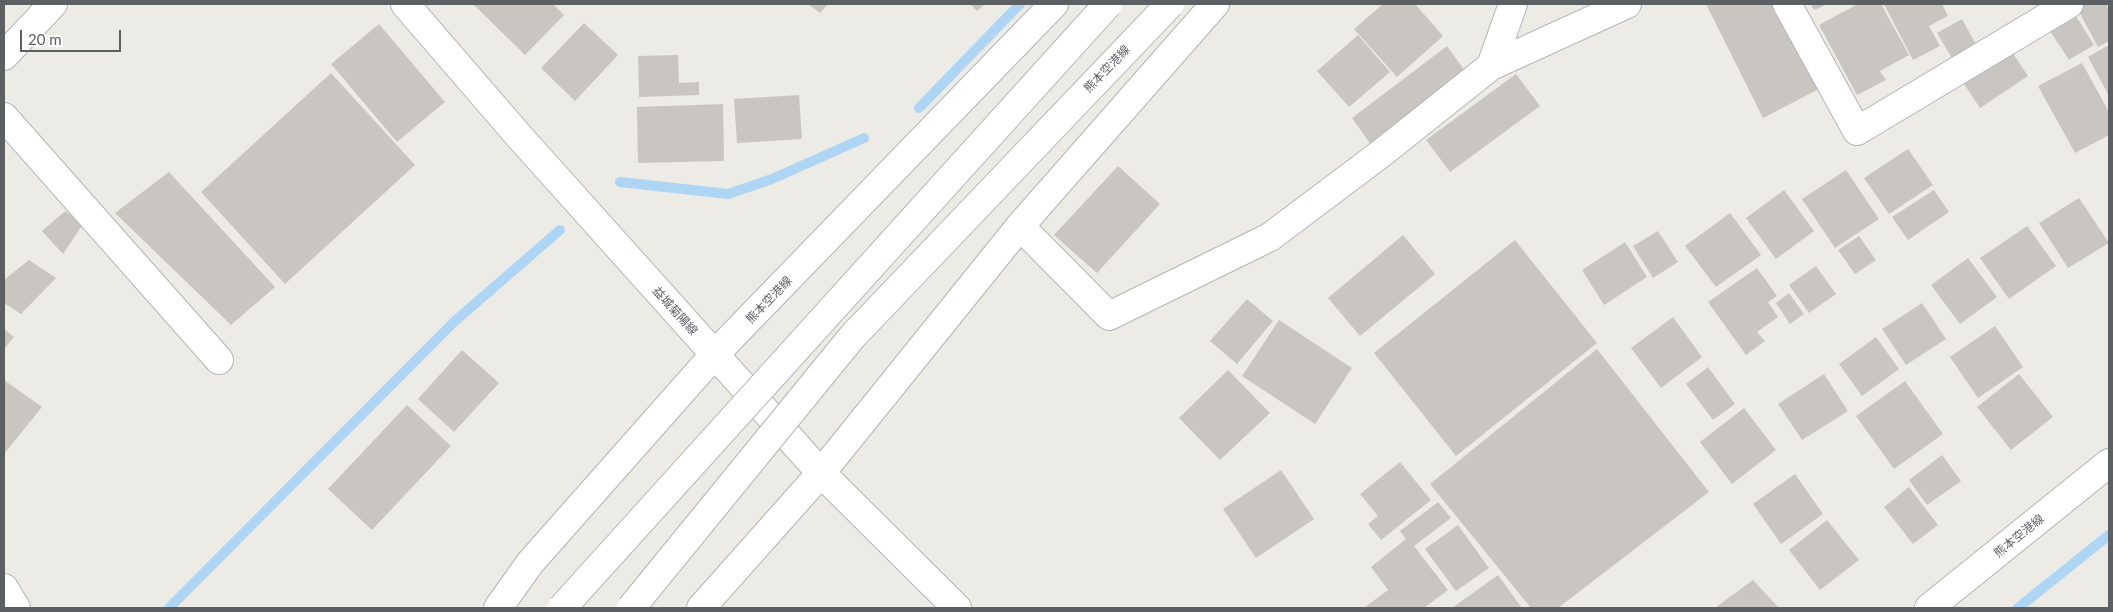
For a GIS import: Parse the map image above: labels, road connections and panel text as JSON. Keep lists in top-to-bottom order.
{
  "streets": {
    "main road": ["熊本空港線", "益城菊陽線"]
  },
  "crossings": [
    ["熊本空港線", "益城菊陽線"]
  ],
  "scale_bar": "20 m"
}
